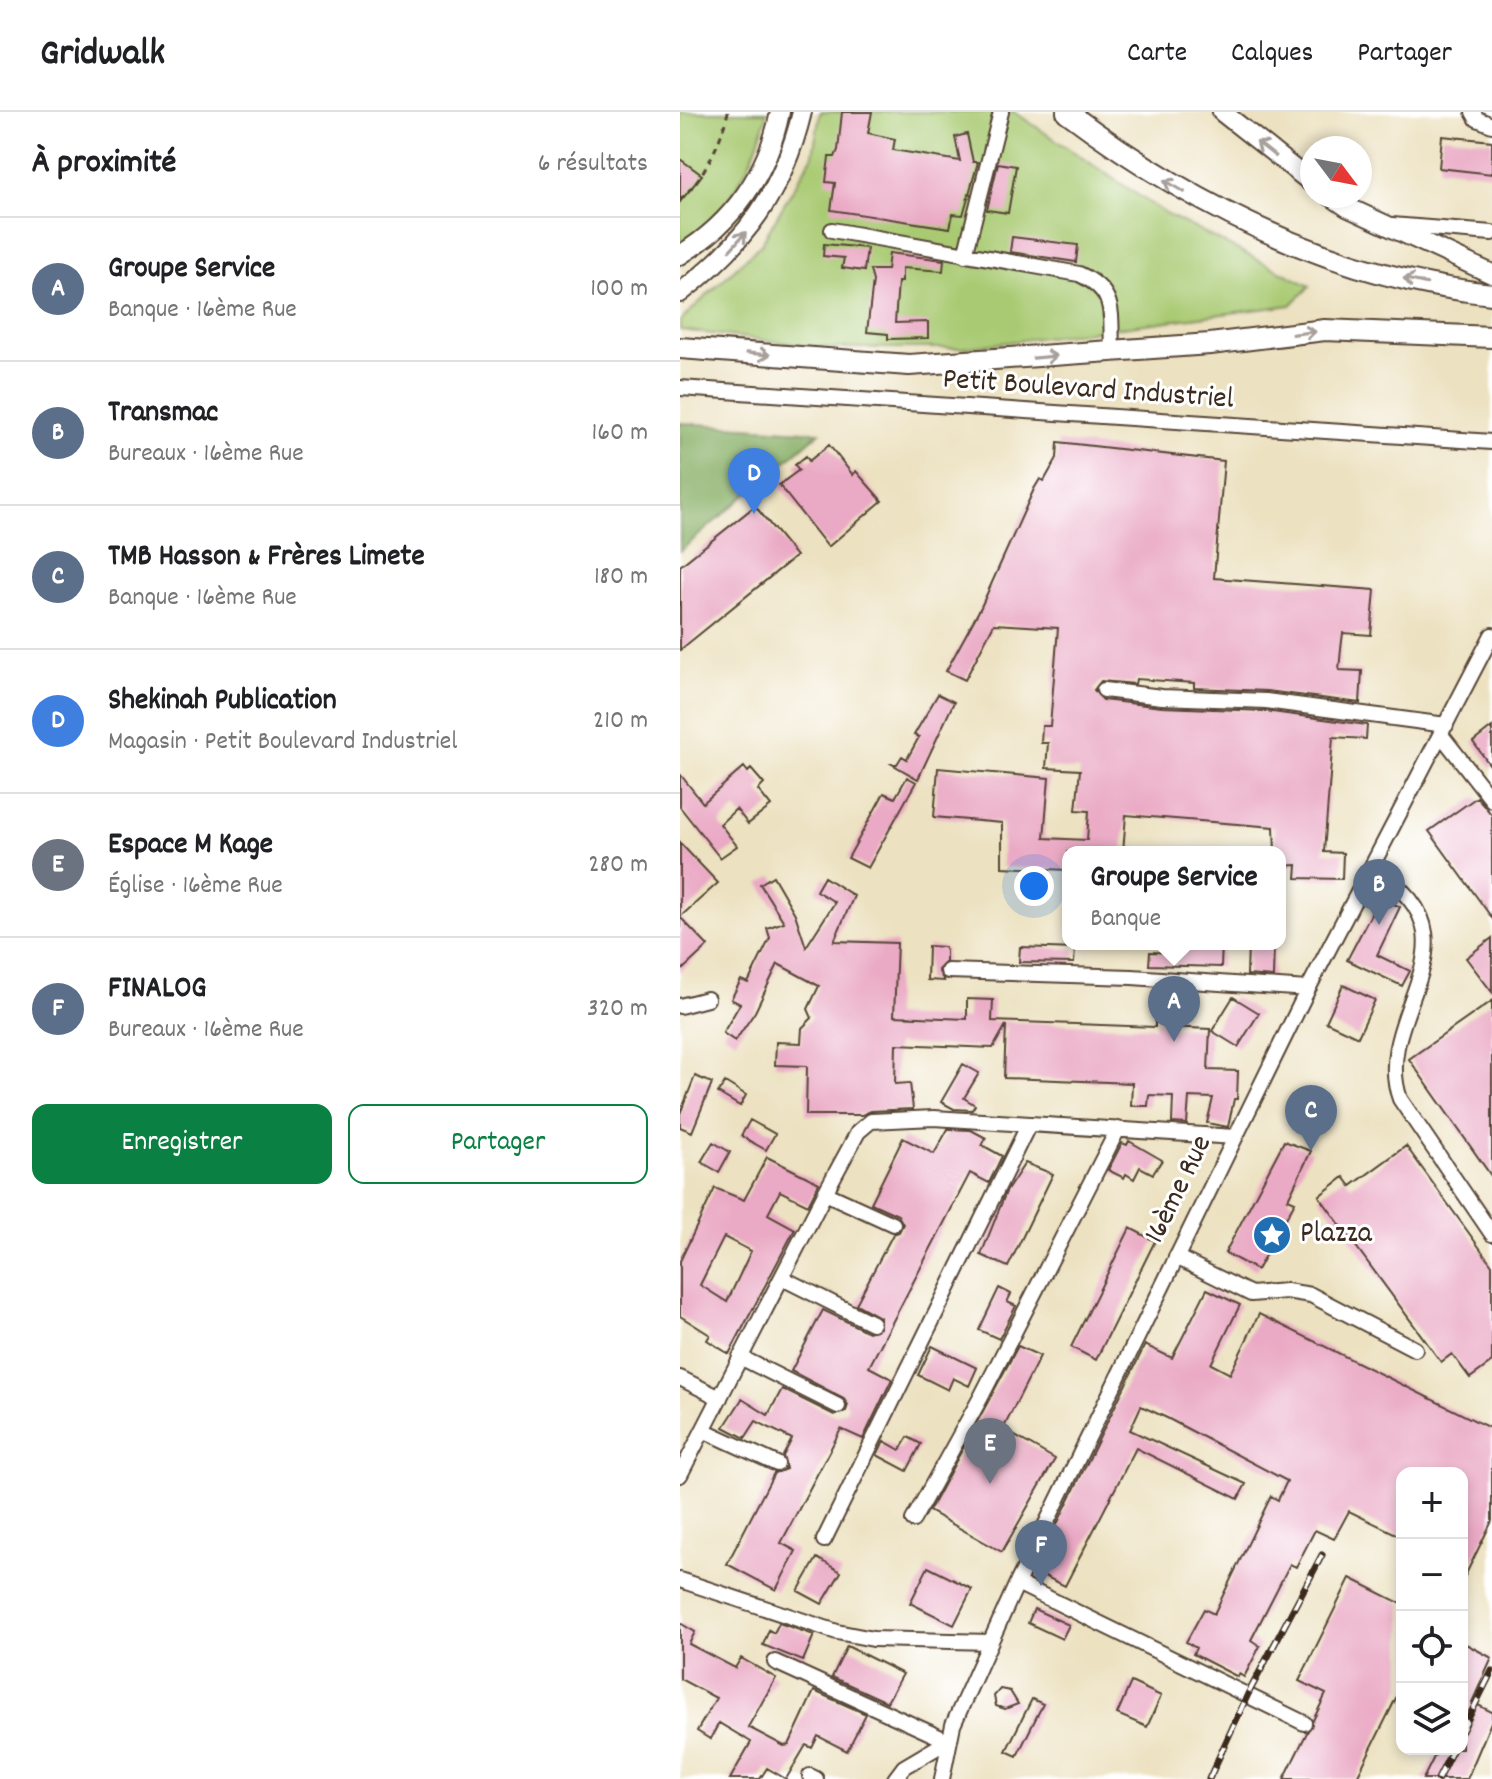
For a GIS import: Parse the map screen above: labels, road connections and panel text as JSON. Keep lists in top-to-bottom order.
{
  "streets": {
    "street": ["Petit Boulevard Industriel", "16ème Rue"]
  },
  "places": {
    "place": ["Plazza"]
  },
  "north": "bottom right",
  "page": {
    "header": "Gridwalk",
    "nav": ["Carte", "Calques", "Partager"],
    "heading": ["À proximité", "6 résultats"],
    "list": [
      {
        "mark": "A",
        "name": "Groupe Service",
        "note": "Banque · 16ème Rue",
        "value": "100 m"
      },
      {
        "mark": "B",
        "name": "Transmac",
        "note": "Bureaux · 16ème Rue",
        "value": "160 m"
      },
      {
        "mark": "C",
        "name": "TMB Hasson & Frères Limete",
        "note": "Banque · 16ème Rue",
        "value": "180 m"
      },
      {
        "mark": "D",
        "name": "Shekinah Publication",
        "note": "Magasin · Petit Boulevard Industriel",
        "value": "210 m"
      },
      {
        "mark": "E",
        "name": "Espace M Kage",
        "note": "Église · 16ème Rue",
        "value": "280 m"
      },
      {
        "mark": "F",
        "name": "FINALOG",
        "note": "Bureaux · 16ème Rue",
        "value": "320 m"
      }
    ],
    "pins": [
      "D",
      "B",
      "A",
      "C",
      "E",
      "F"
    ],
    "popup": ["Groupe Service", "Banque"],
    "buttons": ["Enregistrer", "Partager"],
    "map_buttons": ["+", "−"]
  }
}
